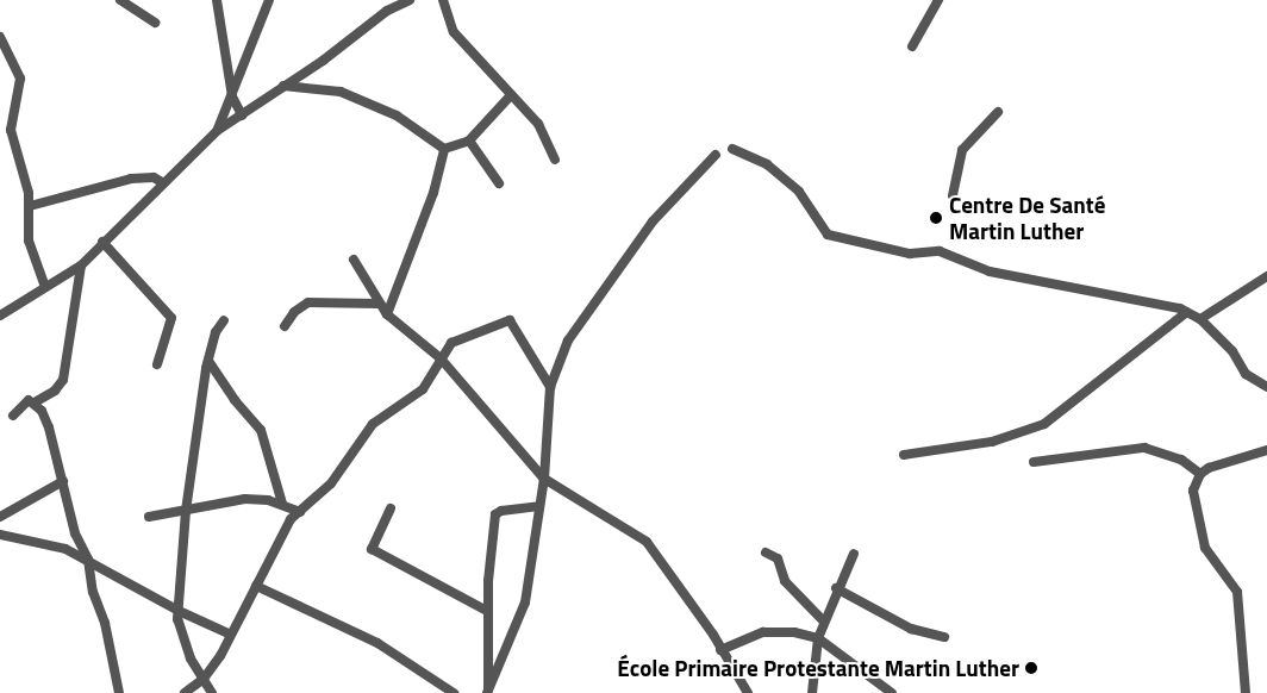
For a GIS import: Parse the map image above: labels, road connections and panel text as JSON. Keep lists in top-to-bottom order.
{
  "places": ["Centre De Santé Martin Luther", "École Primaire Protestante Martin Luther"]
}
